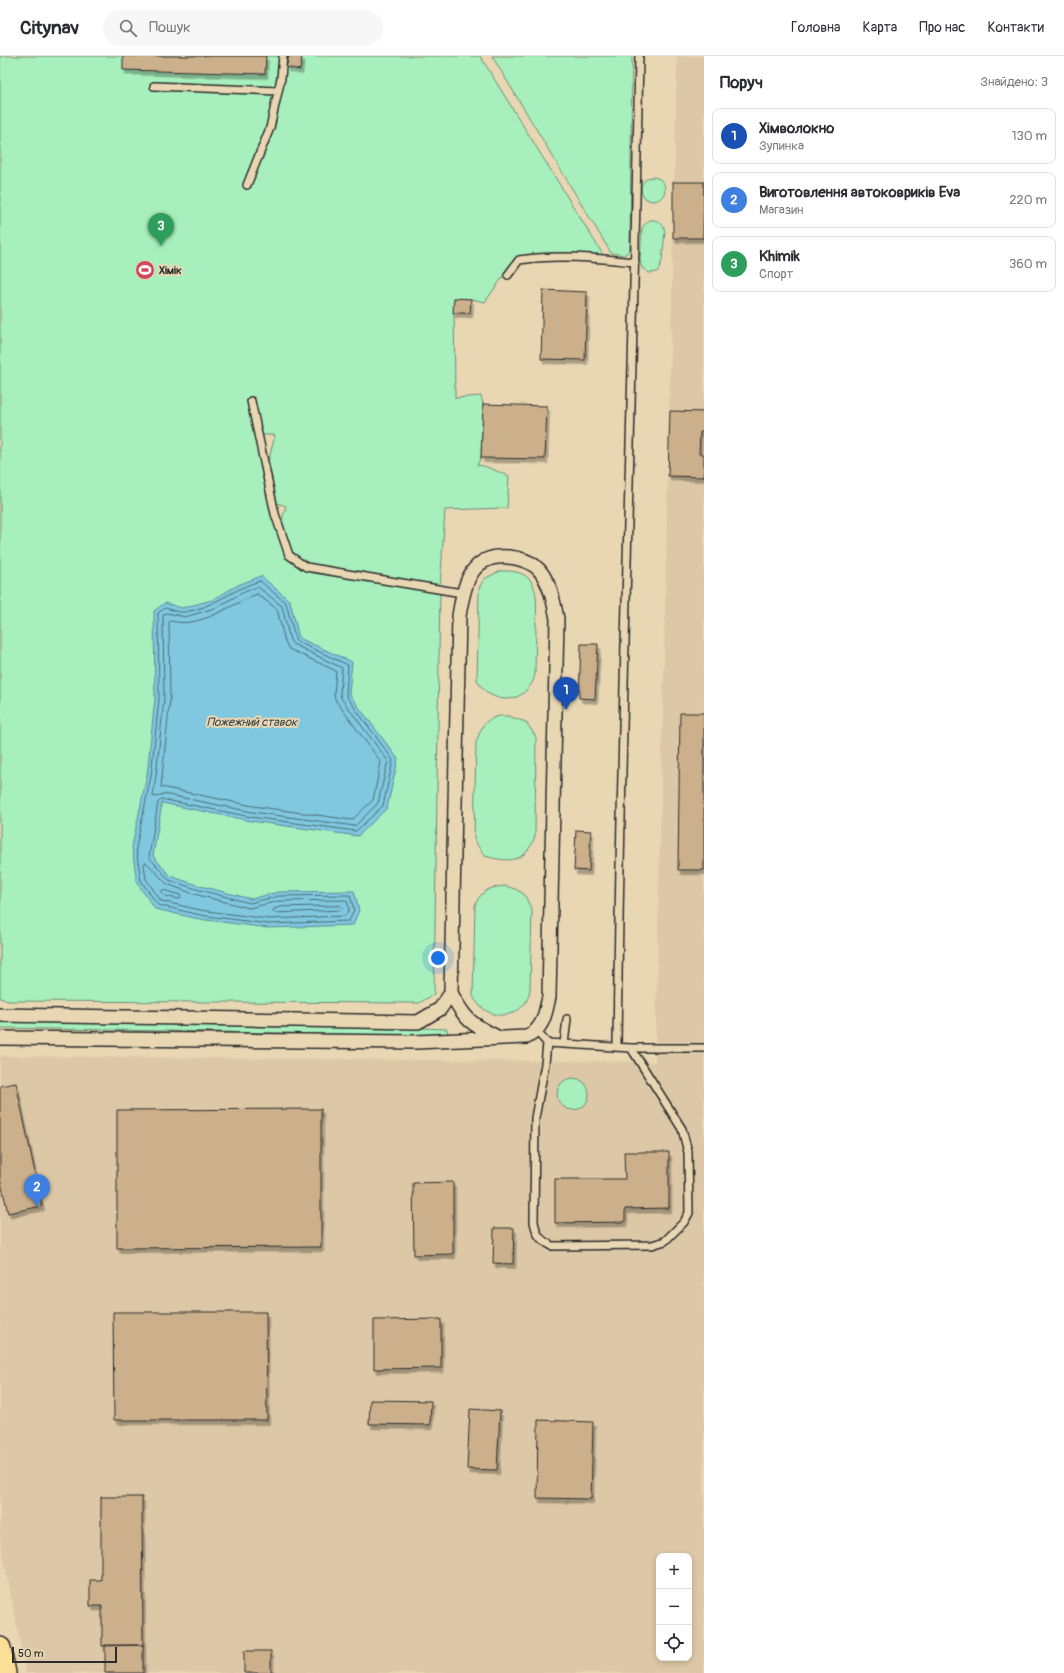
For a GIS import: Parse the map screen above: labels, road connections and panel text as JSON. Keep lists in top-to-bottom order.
{
  "water": ["Пожежний ставок"],
  "places": {
    "sports": ["Хімік"]
  },
  "scale_bar": "50 m",
  "page": {
    "header": "Citynav",
    "search": "Пошук",
    "nav": [
      "Головна",
      "Карта",
      "Про нас",
      "Контакти"
    ],
    "heading": ["Поруч", "Знайдено: 3"],
    "list": [
      {
        "mark": "1",
        "name": "Хімволокно",
        "note": "Зупинка",
        "value": "130 m"
      },
      {
        "mark": "2",
        "name": "Виготовлення автоковриків Eva",
        "note": "Магазин",
        "value": "220 m"
      },
      {
        "mark": "3",
        "name": "Khimik",
        "note": "Спорт",
        "value": "360 m"
      }
    ],
    "pins": ["3", "1", "2"],
    "map_buttons": ["+", "−"],
    "scale": "50 m"
  }
}
